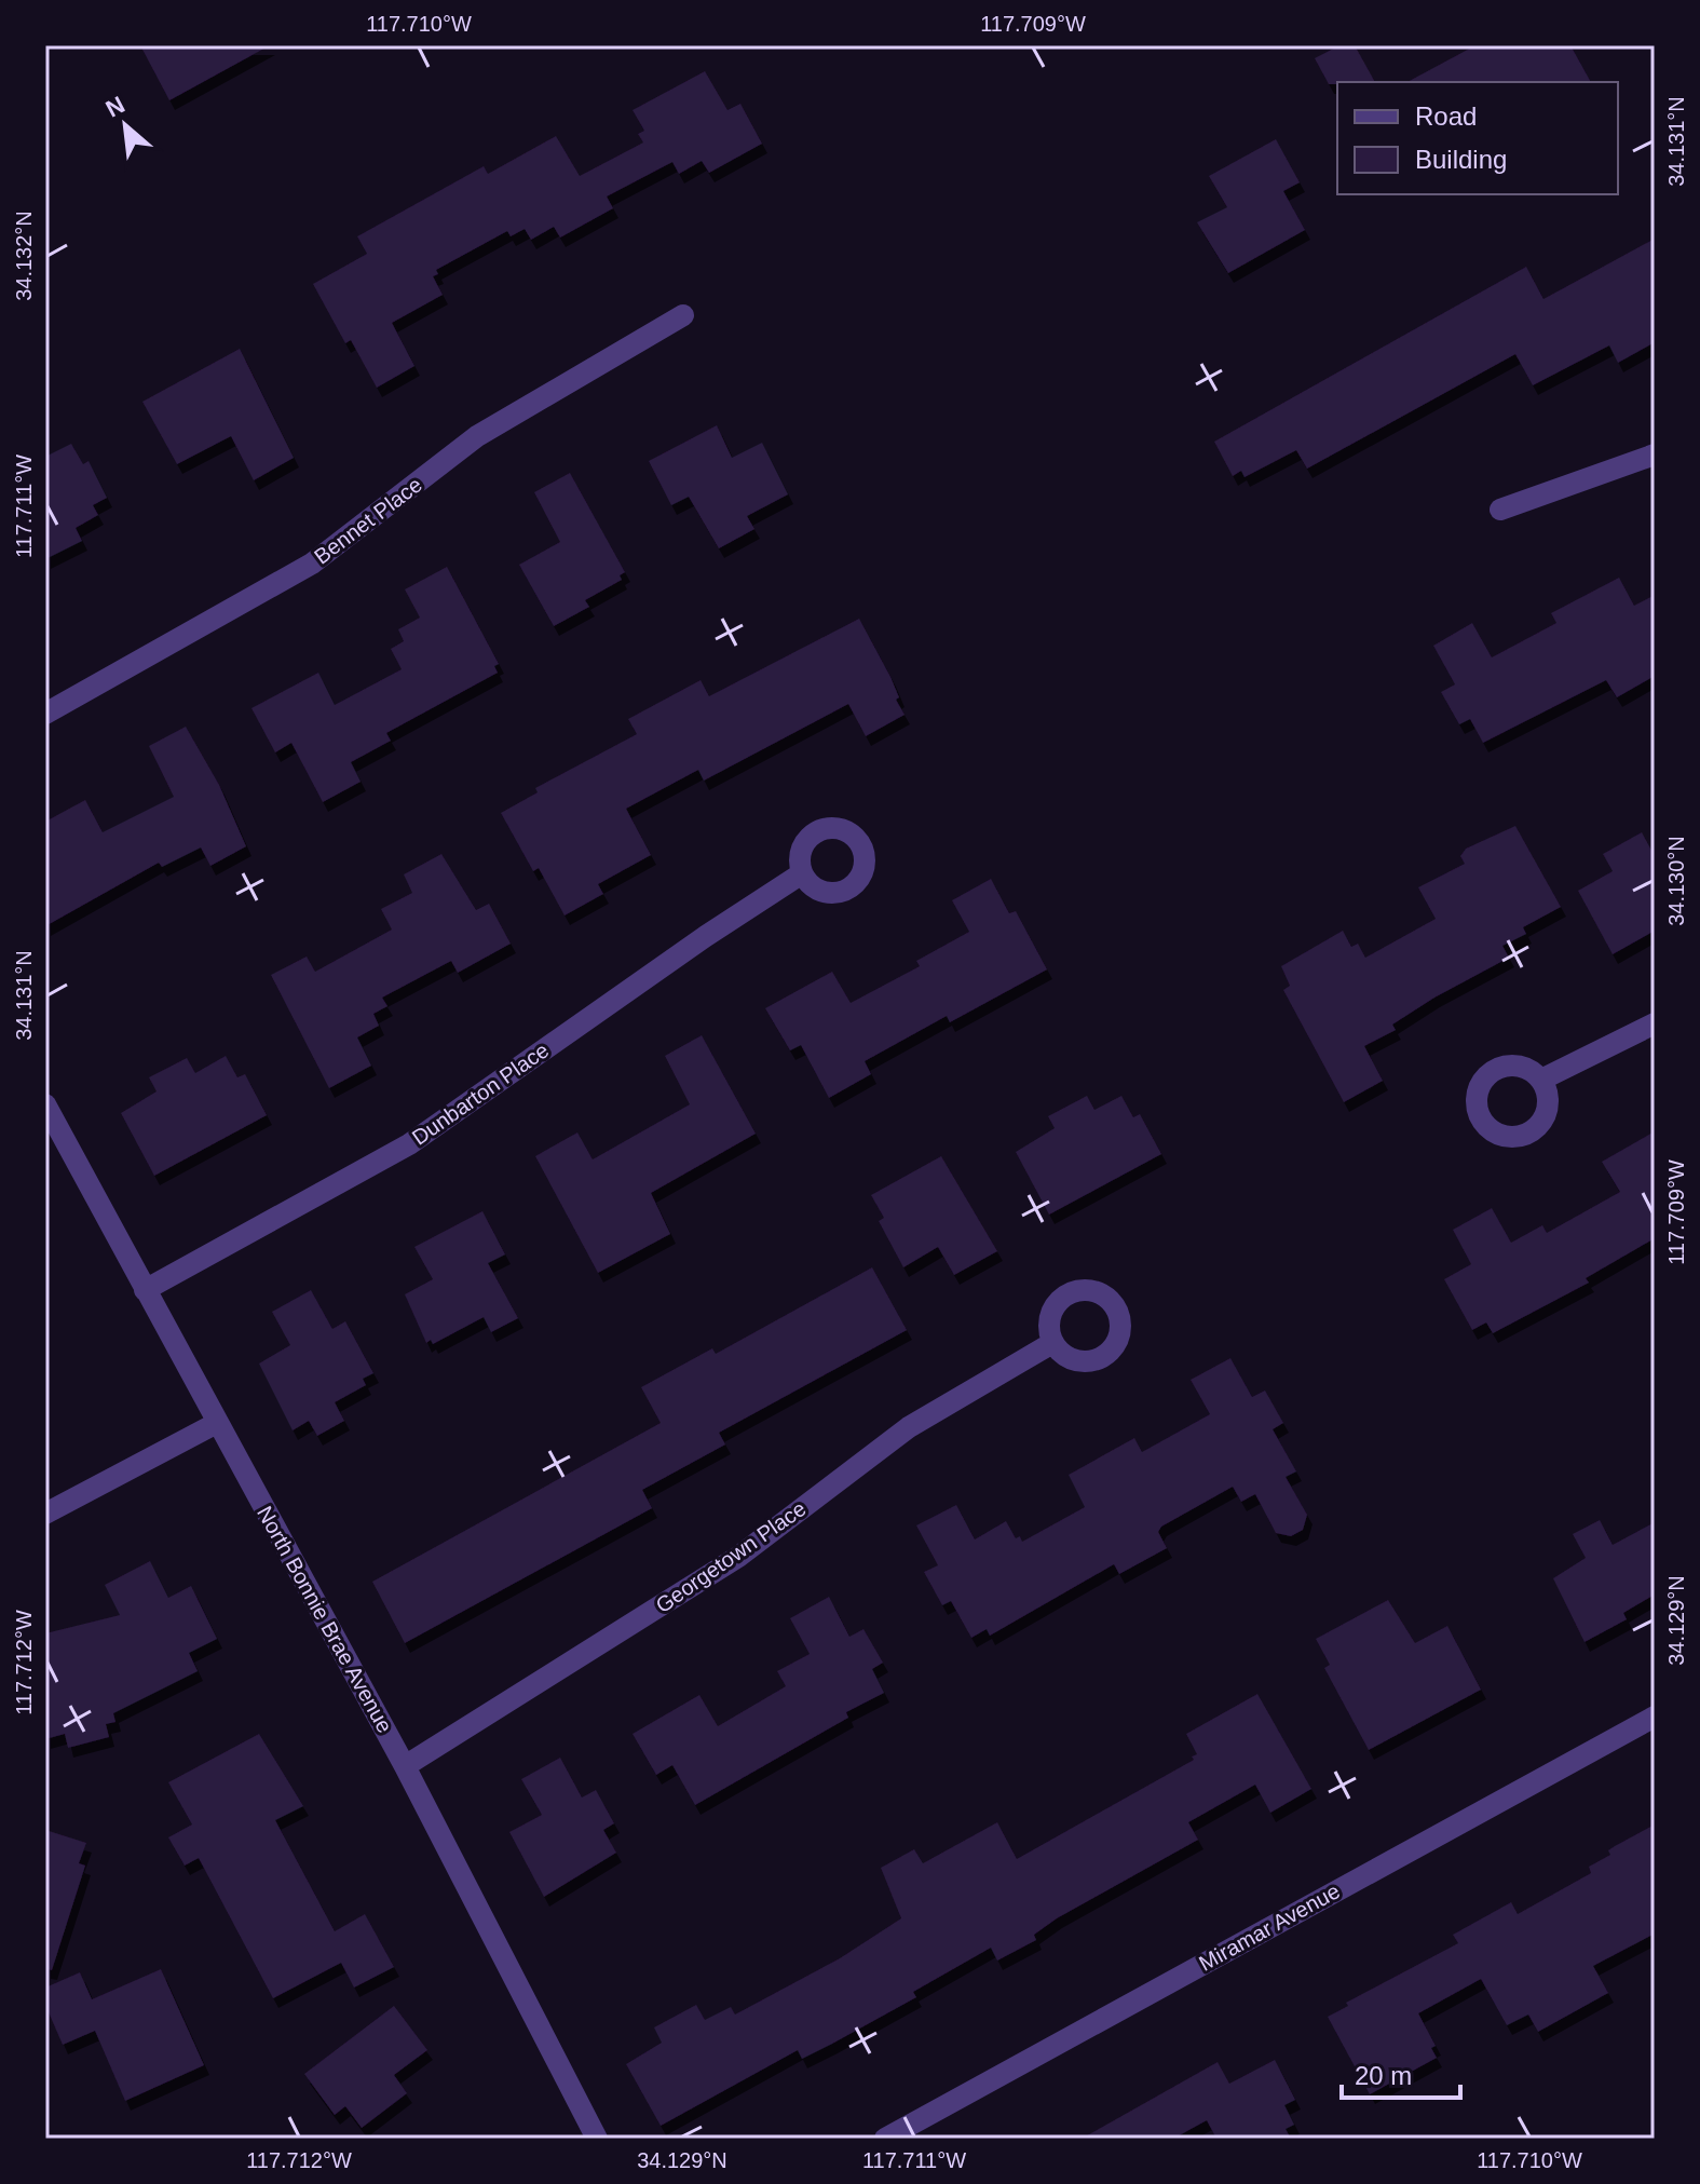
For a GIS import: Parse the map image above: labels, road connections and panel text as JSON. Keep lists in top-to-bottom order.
{
  "streets": {
    "street": [
      "Bennet Place",
      "Dunbarton Place",
      "Georgetown Place",
      "North Bonnie Brae Avenue",
      "Miramar Avenue"
    ]
  },
  "crossings": [
    ["Dunbarton Place", "North Bonnie Brae Avenue"],
    ["Georgetown Place", "North Bonnie Brae Avenue"]
  ],
  "legend": ["Road", "Building"],
  "scale_bar": "20 m",
  "north": "top left",
  "coordinates": [
    "117.710°W",
    "117.709°W",
    "34.131°N",
    "34.132°N",
    "117.711°W",
    "34.130°N",
    "34.129°N",
    "117.712°W"
  ]
}
